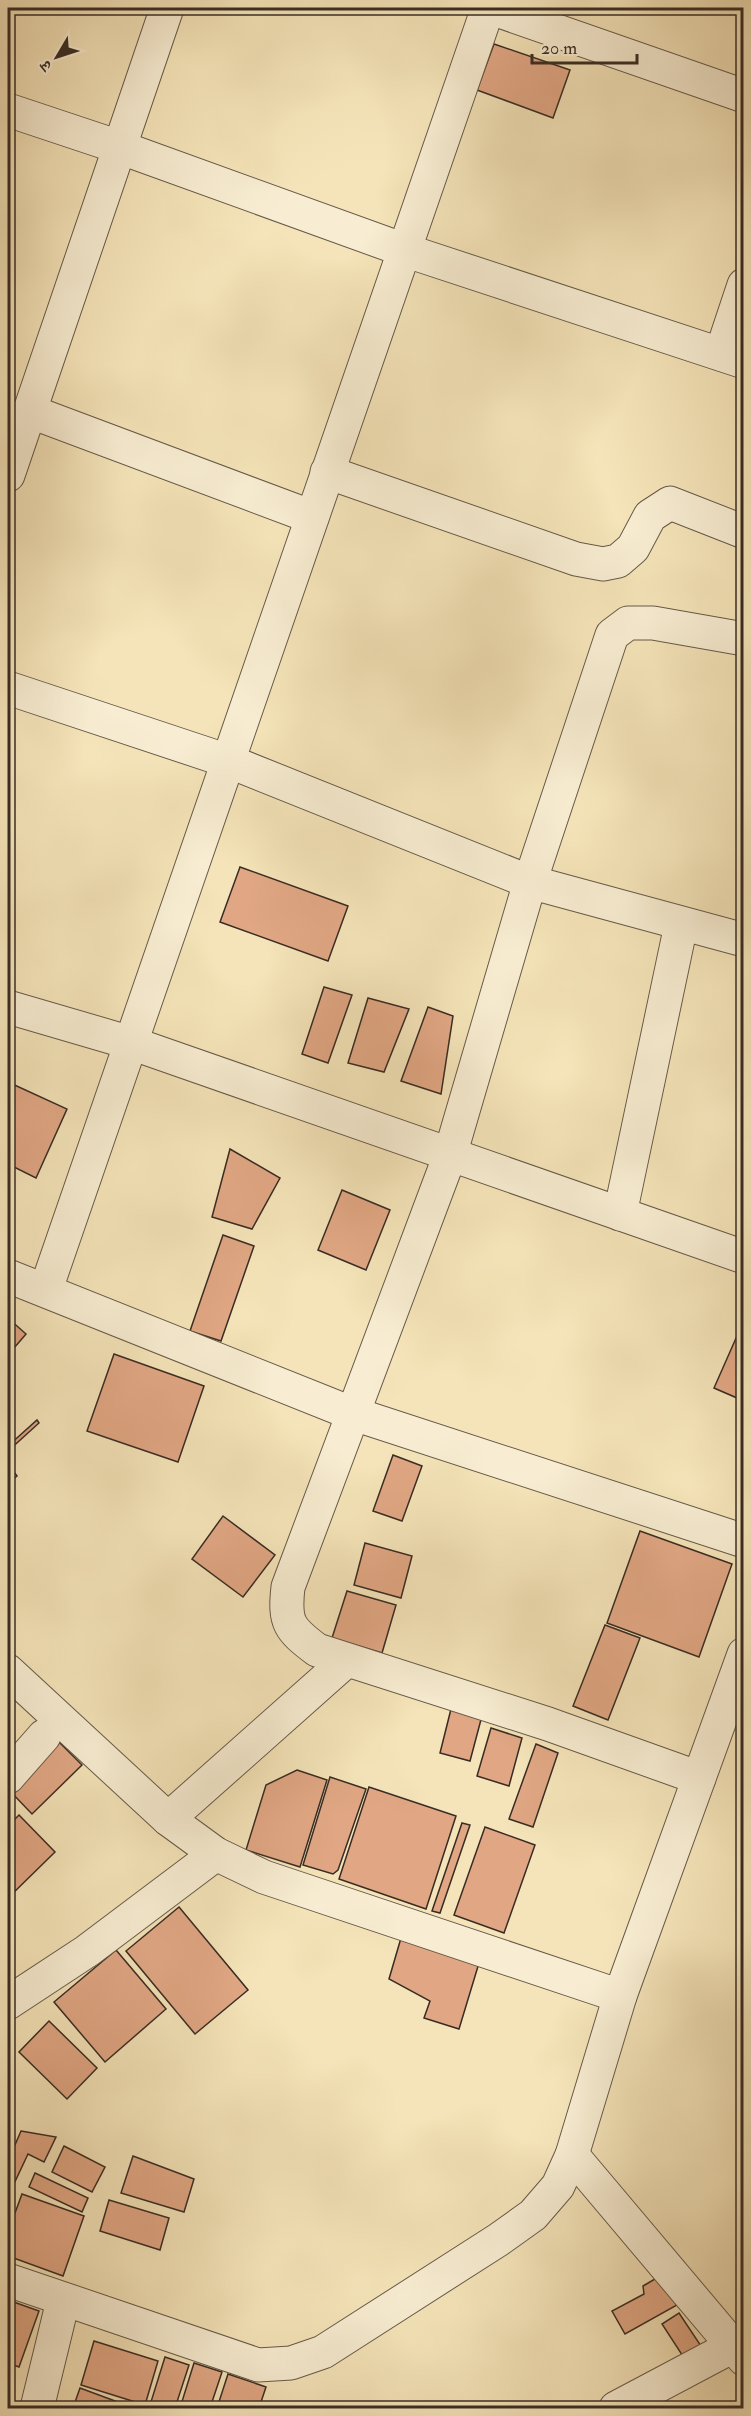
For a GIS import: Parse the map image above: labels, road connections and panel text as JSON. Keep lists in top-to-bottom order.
{
  "scale_bar": "20 m",
  "north": "bottom left"
}
